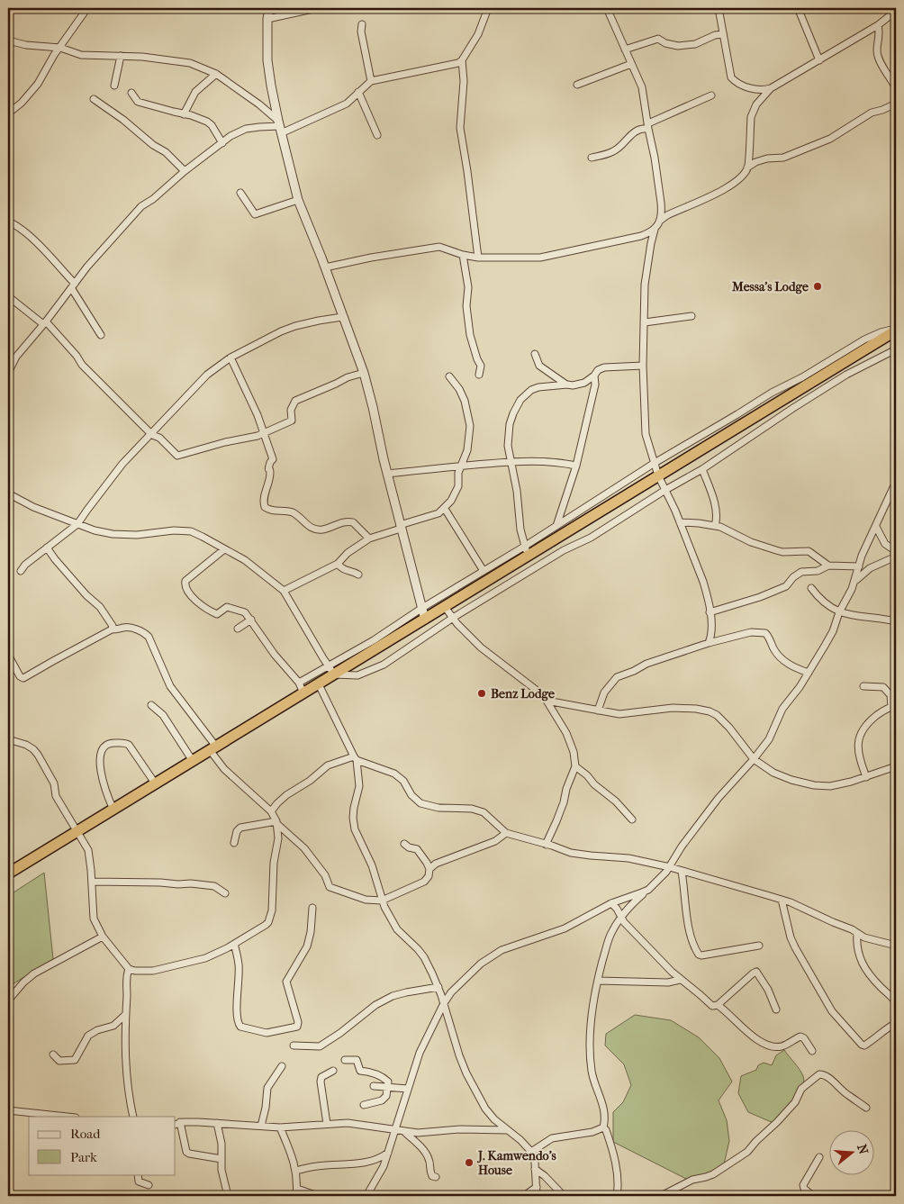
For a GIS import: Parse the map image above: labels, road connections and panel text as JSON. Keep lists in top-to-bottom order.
{
  "places": ["Messa's Lodge", "Benz Lodge", "J. Kamwendo's House"],
  "legend": ["Road", "Park"],
  "north": "right"
}
